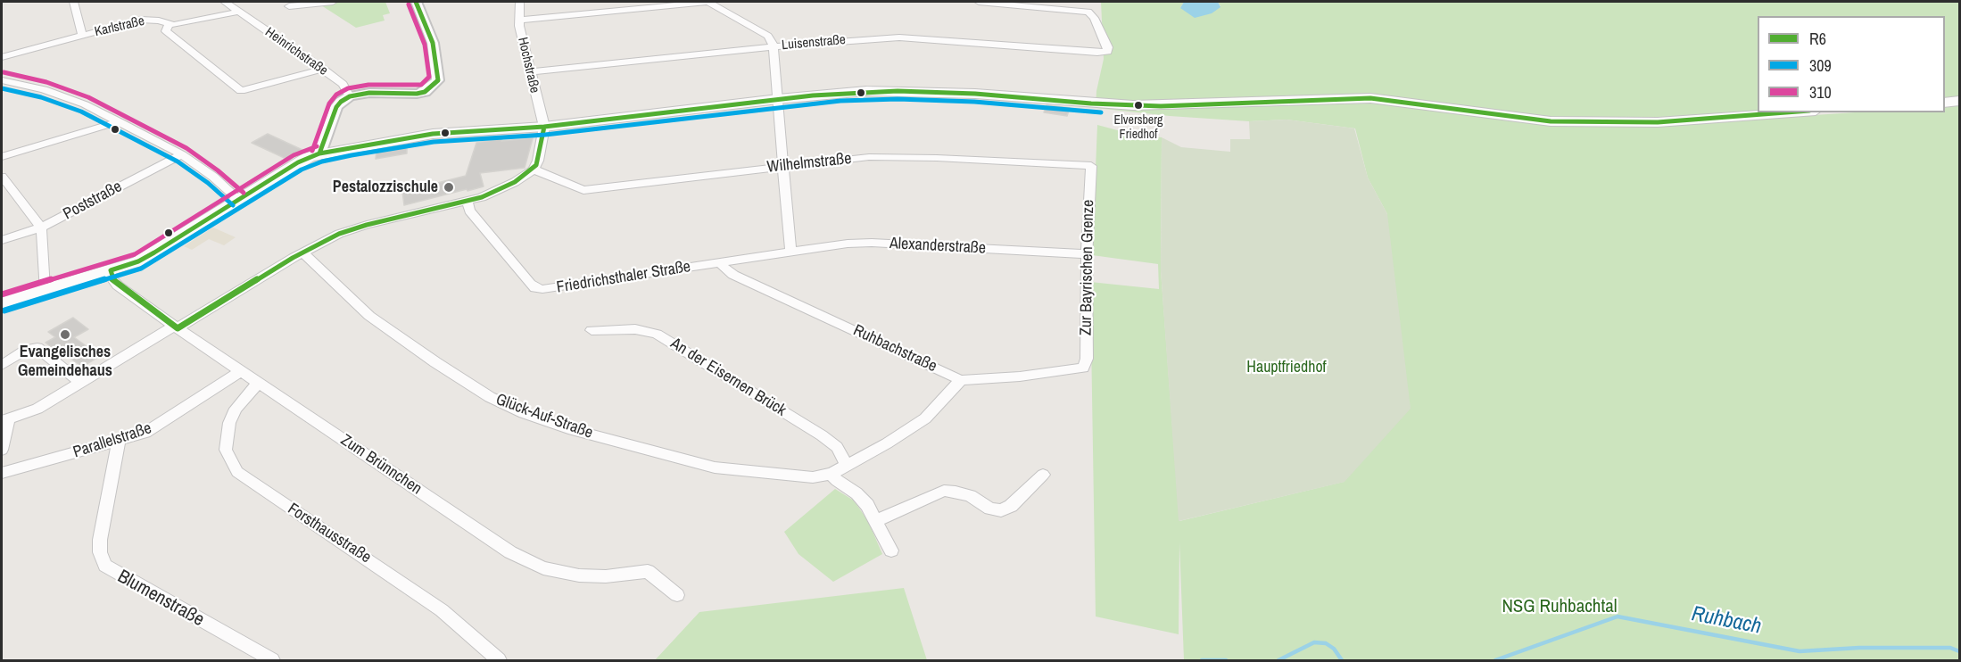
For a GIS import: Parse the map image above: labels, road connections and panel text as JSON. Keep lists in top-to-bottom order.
{
  "streets": {
    "street": [
      "Karlstraße",
      "Luisenstraße",
      "Heinrichstraße",
      "Hochstraße",
      "Wilhelmstraße",
      "Poststraße",
      "Alexanderstraße",
      "Zur Bayrischen Grenze",
      "Friedrichsthaler Straße",
      "Ruhbachstraße",
      "An der Eisernen Brück",
      "Glück-Auf-Straße",
      "Parallelstraße",
      "Zum Brünnchen",
      "Forsthausstraße",
      "Blumenstraße"
    ]
  },
  "crossings": [
    ["Karlstraße", "Heinrichstraße"],
    ["Luisenstraße", "Hochstraße"],
    ["Wilhelmstraße", "Zur Bayrischen Grenze"],
    ["Alexanderstraße", "Zur Bayrischen Grenze"],
    ["Alexanderstraße", "Friedrichsthaler Straße"],
    ["Zur Bayrischen Grenze", "Ruhbachstraße"],
    ["Friedrichsthaler Straße", "Ruhbachstraße"],
    ["Parallelstraße", "Zum Brünnchen"],
    ["Parallelstraße", "Blumenstraße"],
    ["Zum Brünnchen", "Forsthausstraße"]
  ],
  "water": ["Ruhbach"],
  "parks": ["Hauptfriedhof", "NSG Ruhbachtal"],
  "places": ["Elversberg Friedhof", "Pestalozzischule", "Evangelisches Gemeindehaus"],
  "lines": ["transit line R6", "transit line 310", "transit line 309"],
  "legend": ["R6", "309", "310"]
}
